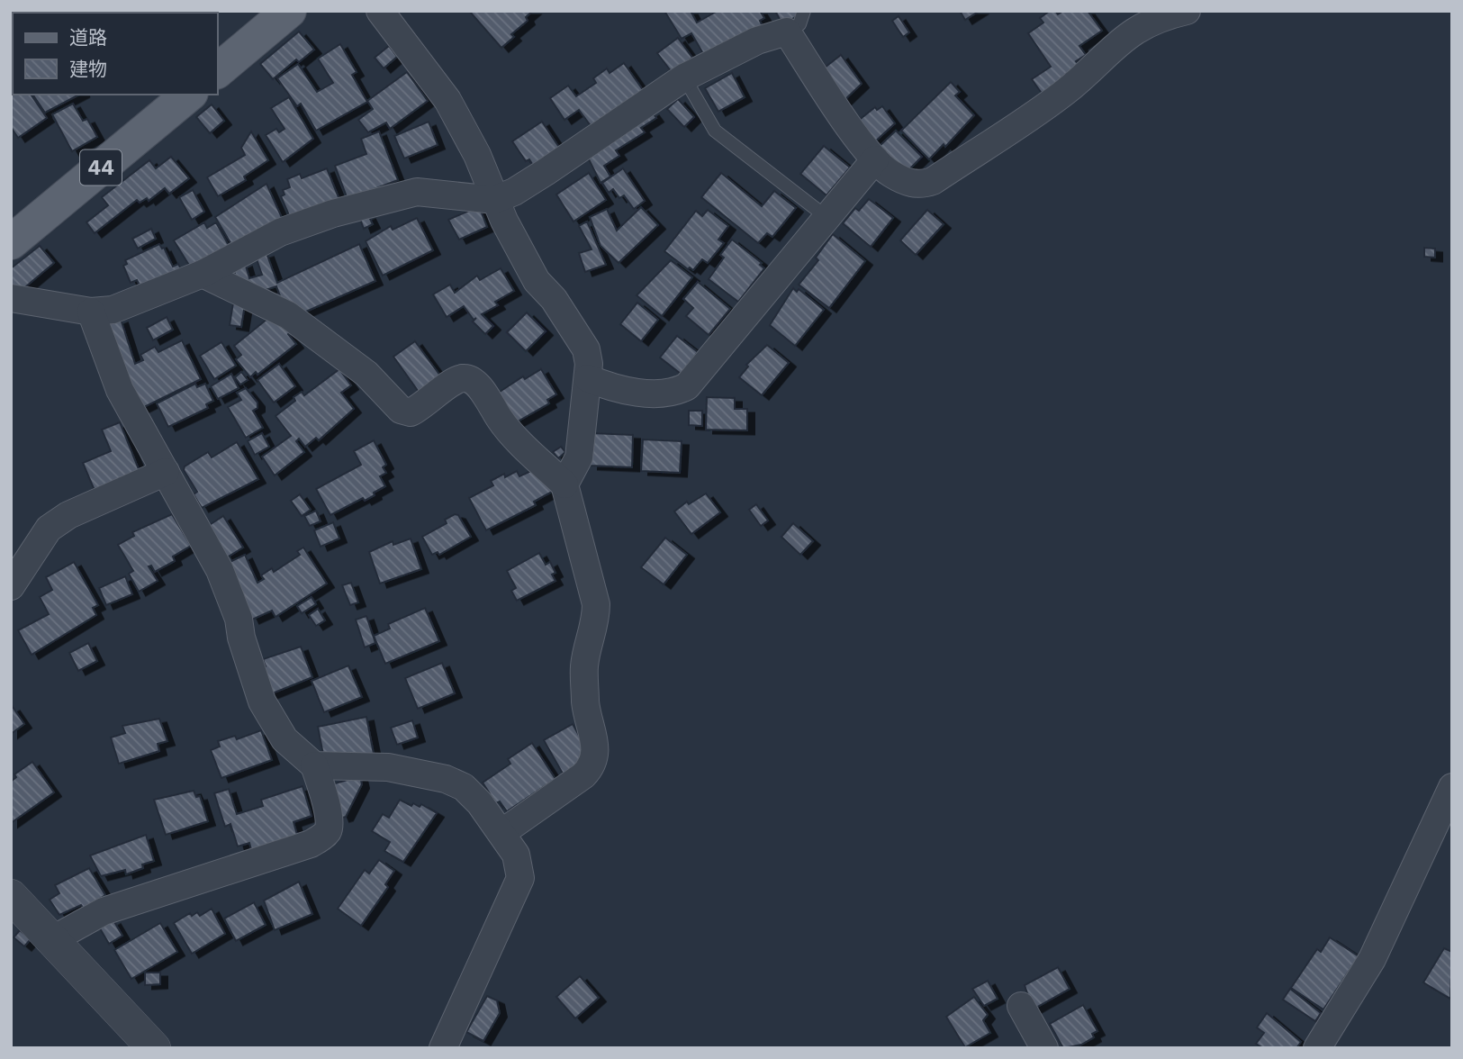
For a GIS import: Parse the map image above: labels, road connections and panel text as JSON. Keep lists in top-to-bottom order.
{
  "streets": {
    "main road": ["44"]
  },
  "legend": ["道路", "建物"]
}
